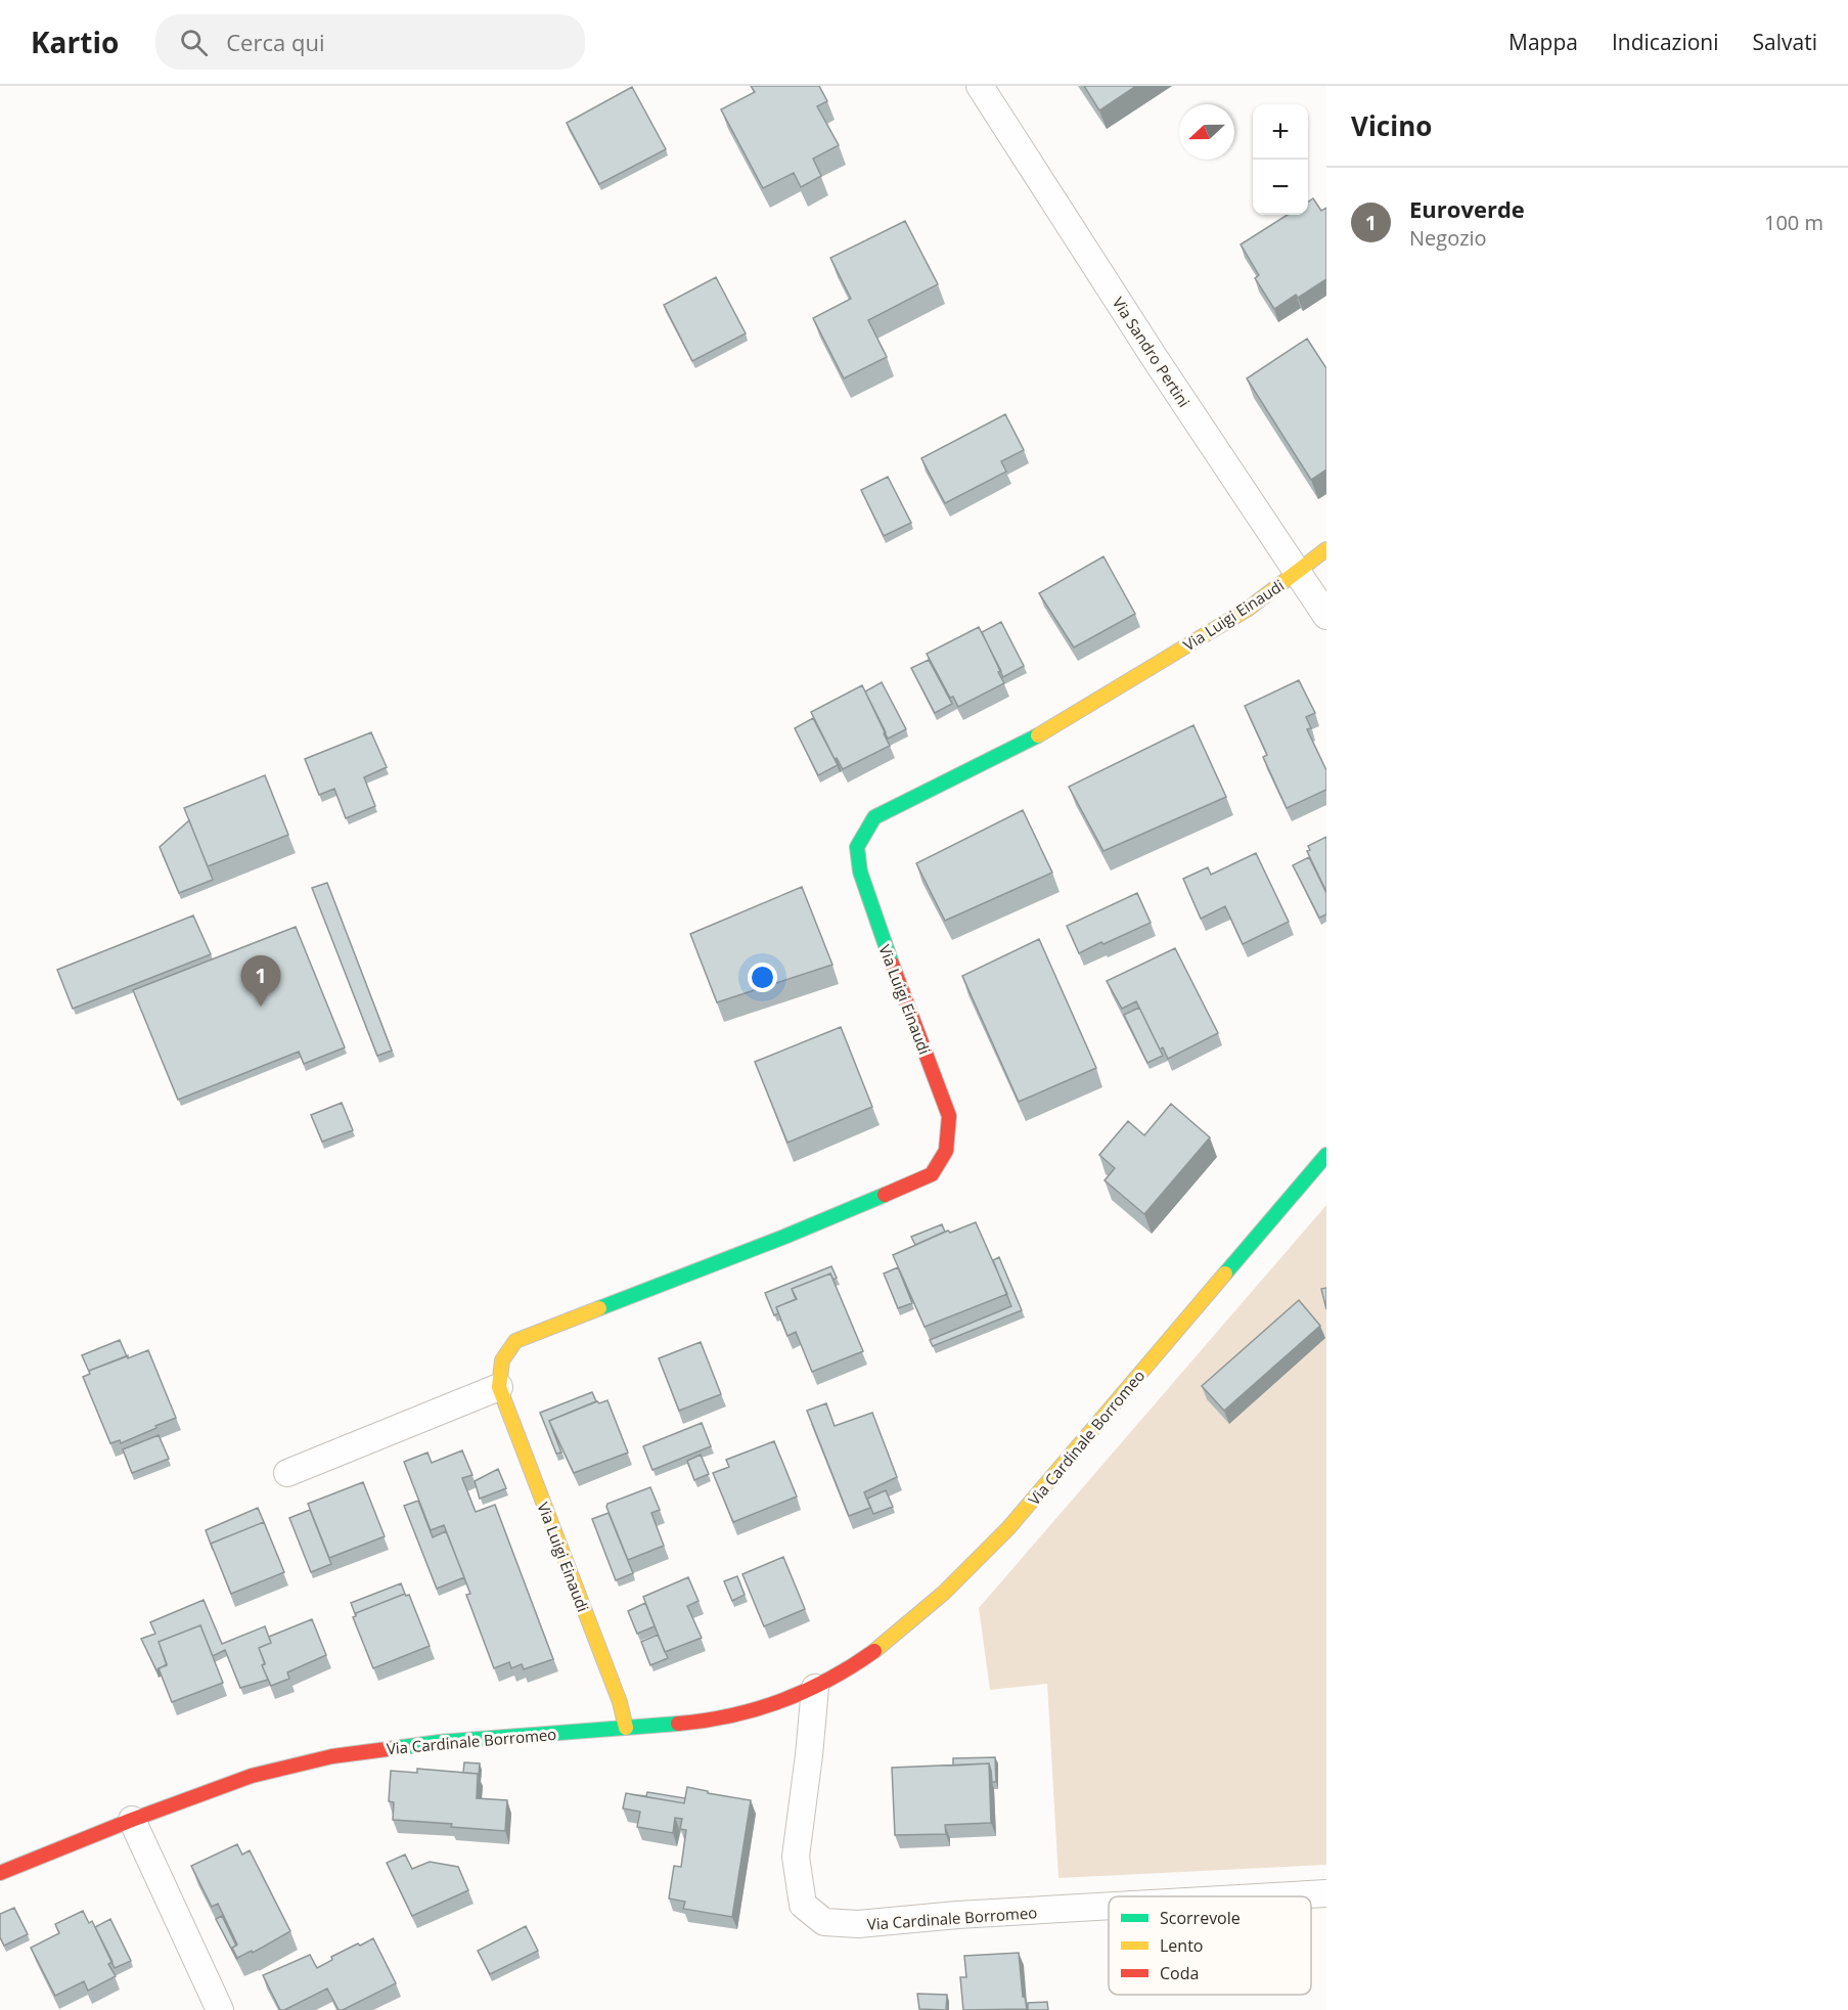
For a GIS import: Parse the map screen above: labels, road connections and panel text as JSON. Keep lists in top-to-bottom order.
{
  "streets": {
    "street": ["Via Sandro Pertini", "Via Luigi Einaudi", "Via Cardinale Borromeo"]
  },
  "crossings": [
    ["Via Sandro Pertini", "Via Luigi Einaudi"],
    ["Via Luigi Einaudi", "Via Cardinale Borromeo"]
  ],
  "legend": ["Scorrevole", "Lento", "Coda"],
  "north": "left",
  "page": {
    "header": "Kartio",
    "search": "Cerca qui",
    "nav": ["Mappa", "Indicazioni", "Salvati"],
    "heading": "Vicino",
    "map_buttons": ["+", "−"],
    "list": [
      {
        "mark": "1",
        "name": "Euroverde",
        "note": "Negozio",
        "value": "100 m"
      }
    ],
    "pins": "1"
  }
}
